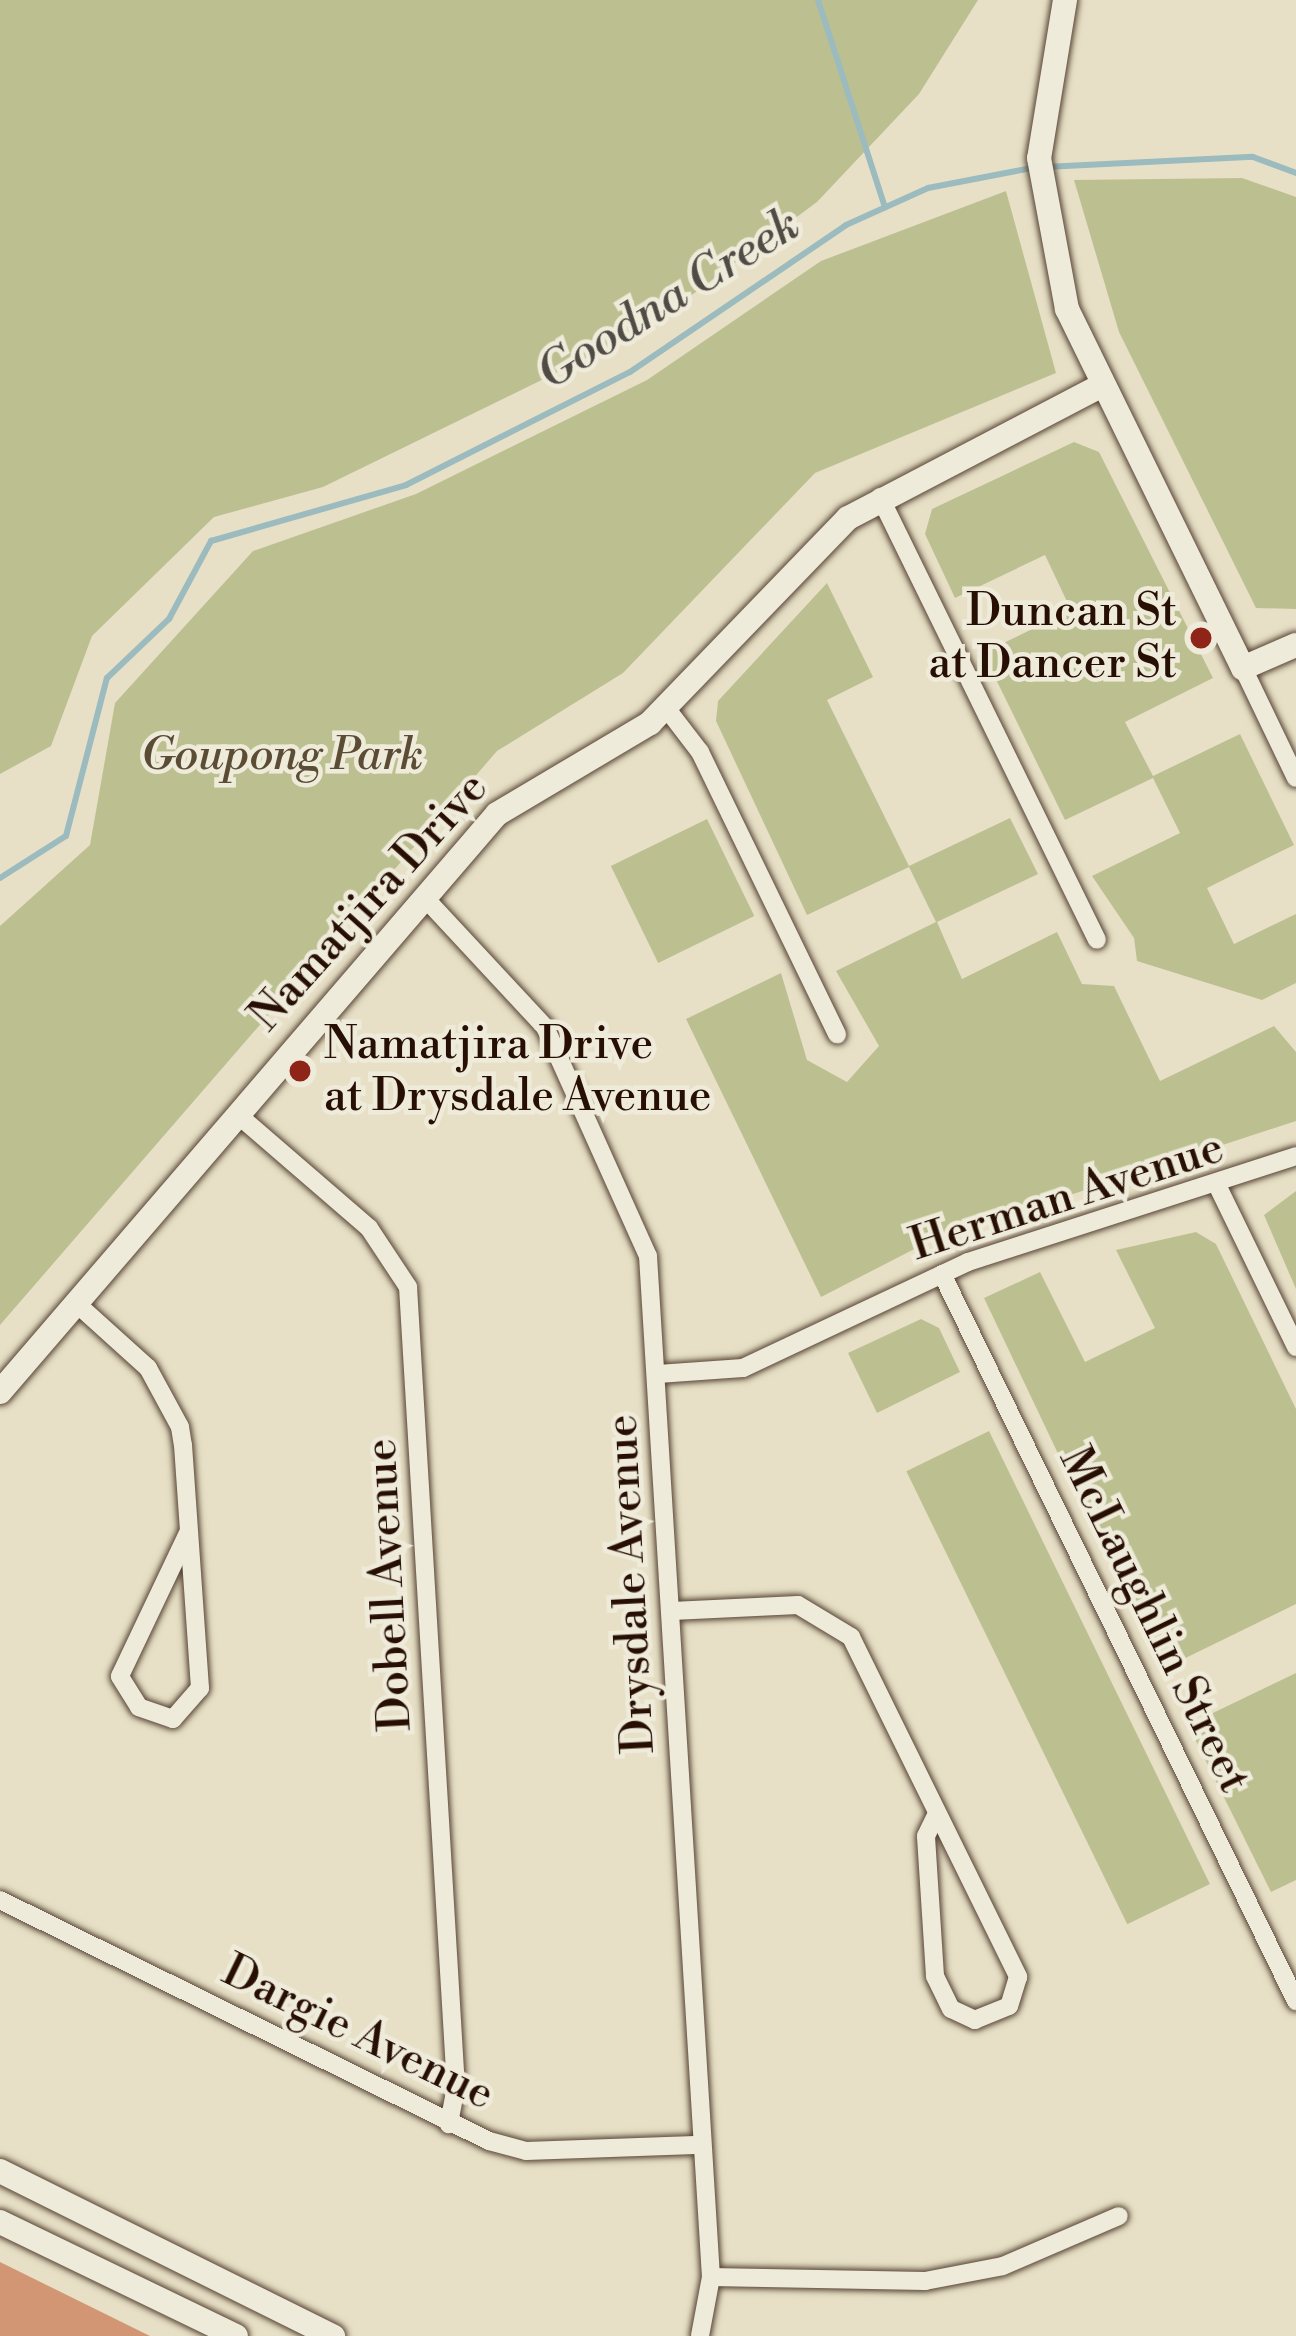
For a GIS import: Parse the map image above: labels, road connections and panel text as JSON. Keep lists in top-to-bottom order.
{
  "streets": {
    "street": [
      "Namatjira Drive",
      "Herman Avenue",
      "Drysdale Avenue",
      "Dobell Avenue",
      "McLaughlin Street",
      "Dargie Avenue"
    ]
  },
  "crossings": [
    ["Namatjira Drive", "Drysdale Avenue"],
    ["Namatjira Drive", "Dobell Avenue"],
    ["Herman Avenue", "Drysdale Avenue"],
    ["Herman Avenue", "McLaughlin Street"],
    ["Drysdale Avenue", "Dargie Avenue"],
    ["Dobell Avenue", "Dargie Avenue"]
  ],
  "water": ["Goodna Creek"],
  "parks": ["Goupong Park"],
  "places": ["Duncan St at Dancer St", "Namatjira Drive at Drysdale Avenue"]
}
